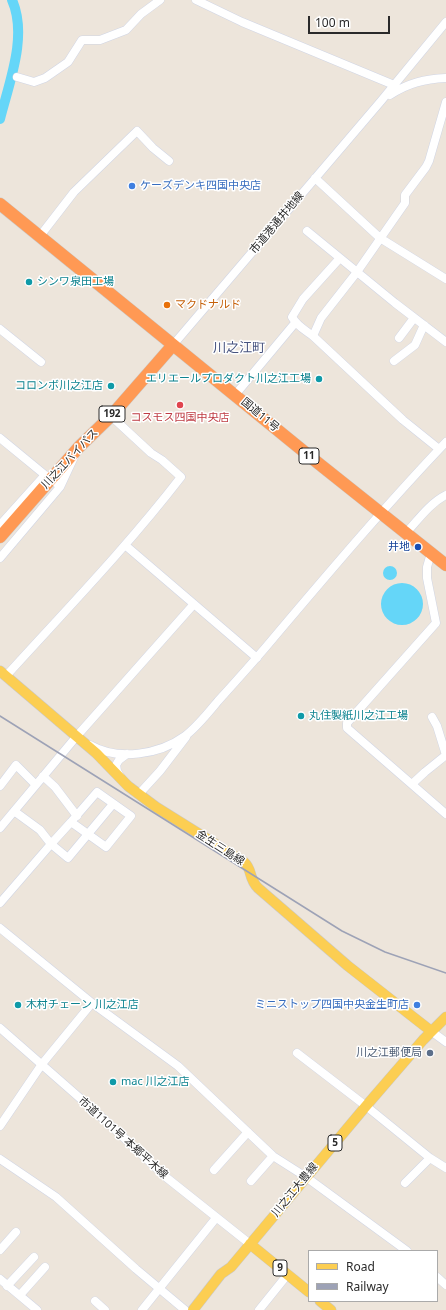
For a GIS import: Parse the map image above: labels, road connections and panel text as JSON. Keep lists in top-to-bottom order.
{
  "streets": {
    "highway": [
      "192",
      "国道11号",
      "11",
      "川之江バイパス"
    ],
    "main road": [
      "金生三島線",
      "5",
      "川之江大豊線",
      "9"
    ],
    "street": ["市道港通井地線", "市道1101号 本郷平木線"]
  },
  "crossings": [
    ["市道港通井地線", "国道11号"],
    ["市道港通井地線", "川之江バイパス"],
    ["国道11号", "川之江バイパス"],
    ["金生三島線", "川之江大豊線"],
    ["市道1101号 本郷平木線", "川之江大豊線"],
    ["市道1101号 本郷平木線", "9"],
    ["川之江大豊線", "9"]
  ],
  "districts": ["川之江町"],
  "places": [
    "ケーズデンキ四国中央店",
    "シンワ泉田工場",
    "マクドナルド",
    "エリエールプロダクト川之江工場",
    "コロンボ川之江店",
    "コスモス四国中央店",
    "井地",
    "丸住製紙川之江工場",
    "木村チェーン 川之江店",
    "ミニストップ四国中央金生町店",
    "川之江郵便局",
    "mac 川之江店"
  ],
  "legend": ["Road", "Railway"],
  "scale_bar": "100 m"
}
